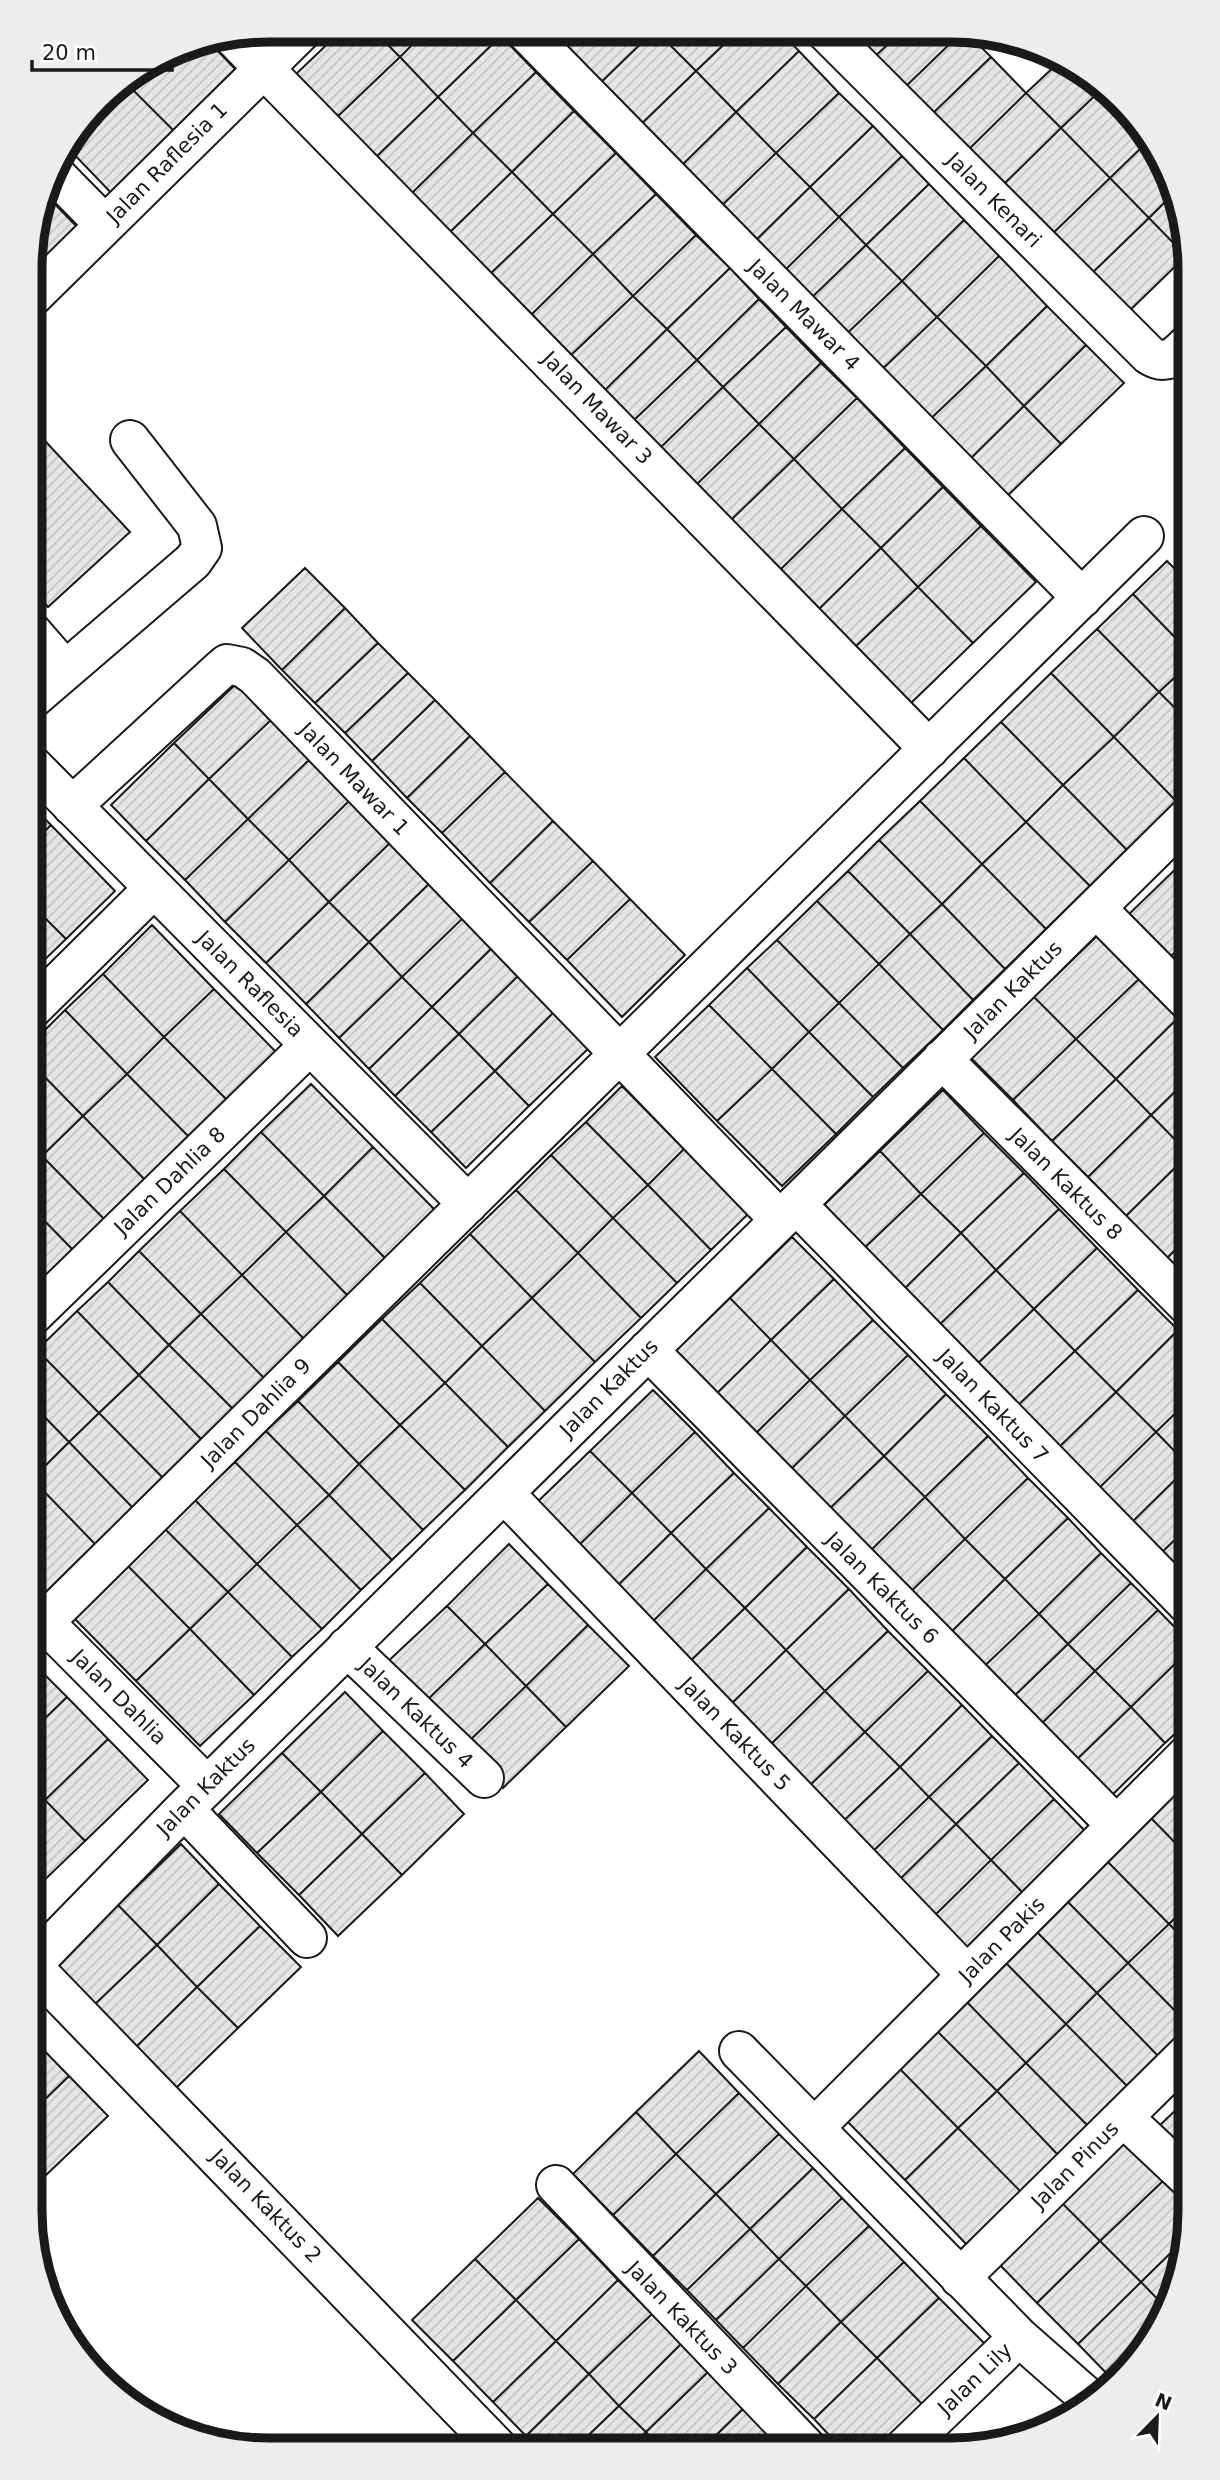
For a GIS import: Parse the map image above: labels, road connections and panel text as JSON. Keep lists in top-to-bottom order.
{
  "streets": {
    "street": [
      "Jalan Raflesia 1",
      "Jalan Kenari",
      "Jalan Mawar 4",
      "Jalan Mawar 3",
      "Jalan Mawar 1",
      "Jalan Raflesia",
      "Jalan Kaktus",
      "Jalan Dahlia 8",
      "Jalan Kaktus 8",
      "Jalan Kaktus 7",
      "Jalan Dahlia 9",
      "Jalan Kaktus 6",
      "Jalan Dahlia",
      "Jalan Kaktus 4",
      "Jalan Kaktus 5",
      "Jalan Pakis",
      "Jalan Pinus",
      "Jalan Kaktus 2",
      "Jalan Kaktus 3",
      "Jalan Lily"
    ]
  },
  "crossings": [
    ["Jalan Raflesia 1", "Jalan Mawar 3"],
    ["Jalan Mawar 4", "Jalan Dahlia 9"],
    ["Jalan Mawar 3", "Jalan Dahlia 9"],
    ["Jalan Mawar 1", "Jalan Raflesia"],
    ["Jalan Mawar 1", "Jalan Kaktus 7"],
    ["Jalan Mawar 1", "Jalan Dahlia 9"],
    ["Jalan Raflesia", "Jalan Dahlia 8"],
    ["Jalan Raflesia", "Jalan Dahlia 9"],
    ["Jalan Kaktus", "Jalan Kaktus 8"],
    ["Jalan Kaktus", "Jalan Kaktus 7"],
    ["Jalan Kaktus", "Jalan Kaktus 6"],
    ["Jalan Kaktus", "Jalan Dahlia"],
    ["Jalan Kaktus", "Jalan Kaktus 4"],
    ["Jalan Kaktus", "Jalan Kaktus 5"],
    ["Jalan Kaktus 7", "Jalan Dahlia 9"],
    ["Jalan Kaktus 6", "Jalan Pakis"],
    ["Jalan Kaktus 5", "Jalan Pakis"]
  ],
  "scale_bar": "20 m",
  "north": "top right"
}
